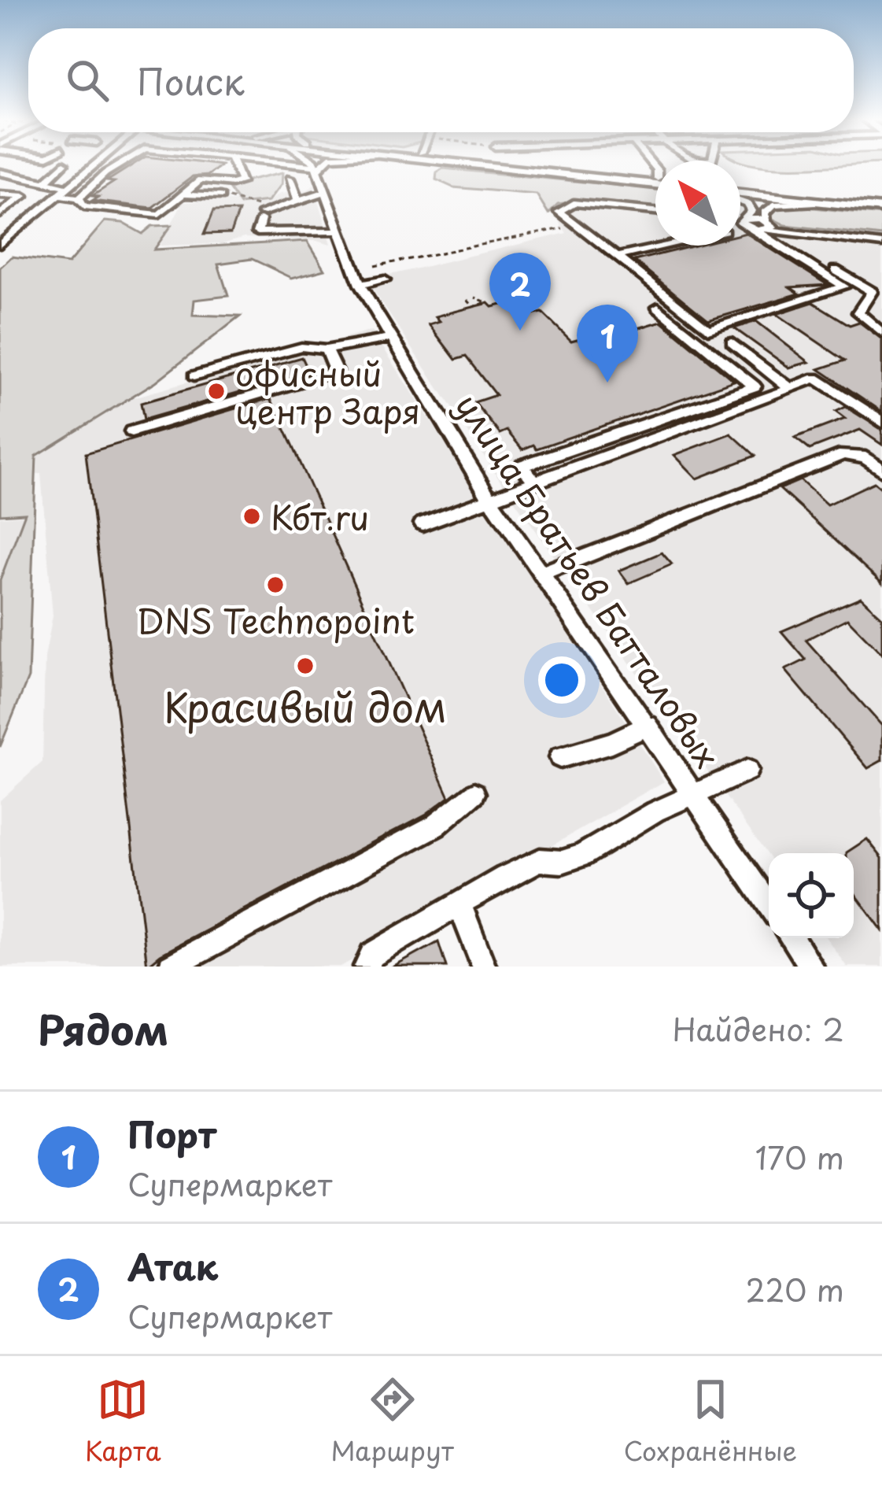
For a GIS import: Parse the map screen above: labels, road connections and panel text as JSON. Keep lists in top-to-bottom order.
{
  "streets": {
    "street": ["улица Братьев Батталовых"]
  },
  "places": [
    "офисный центр Заря",
    "Кбт.ru",
    "DNS Technopoint",
    "Красивый дом"
  ],
  "north": "top left",
  "page": {
    "search": "Поиск",
    "pins": ["2", "1"],
    "heading": ["Рядом", "Найдено: 2"],
    "list": [
      {
        "mark": "1",
        "name": "Порт",
        "note": "Супермаркет",
        "value": "170 m"
      },
      {
        "mark": "2",
        "name": "Атак",
        "note": "Супермаркет",
        "value": "220 m"
      }
    ],
    "nav": ["Карта", "Маршрут", "Сохранённые"]
  }
}
